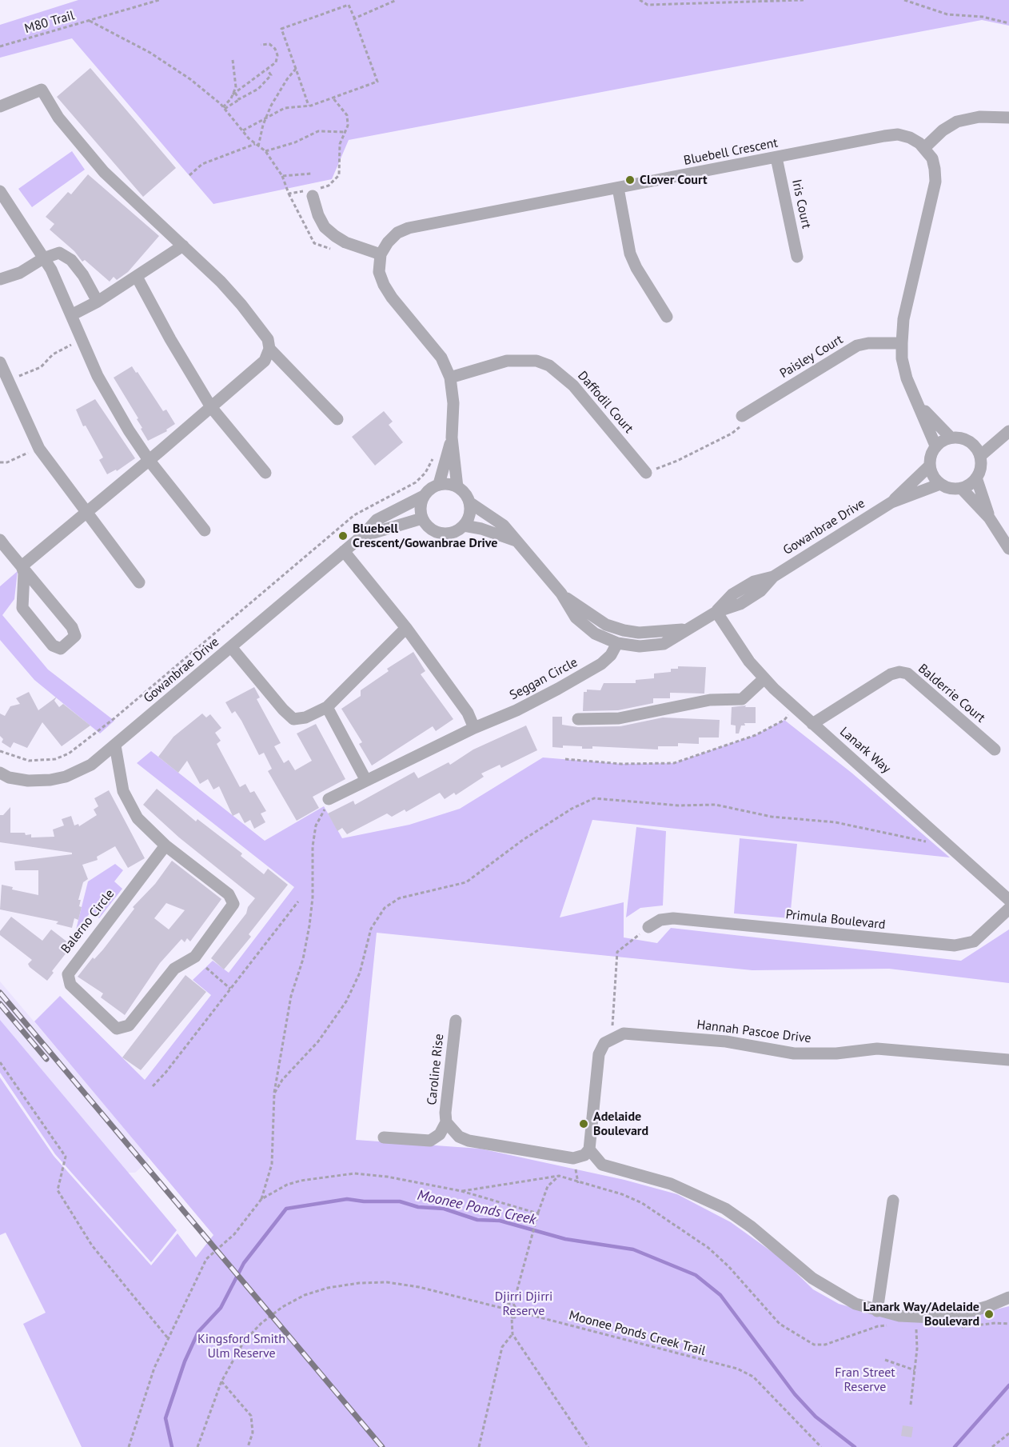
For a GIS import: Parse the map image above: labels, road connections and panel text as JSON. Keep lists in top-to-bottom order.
{
  "streets": {
    "street": [
      "Bluebell Crescent",
      "Iris Court",
      "Paisley Court",
      "Daffodil Court",
      "Gowanbrae Drive",
      "Seggan Circle",
      "Balderrie Court",
      "Lanark Way",
      "Primula Boulevard",
      "Balerno Circle",
      "Hannah Pascoe Drive",
      "Caroline Rise"
    ],
    "path": ["M80 Trail", "Moonee Ponds Creek Trail"]
  },
  "crossings": [
    ["Bluebell Crescent", "Iris Court"],
    ["Gowanbrae Drive", "Seggan Circle"],
    ["Gowanbrae Drive", "Lanark Way"],
    ["Gowanbrae Drive", "Balerno Circle"],
    ["Balderrie Court", "Lanark Way"]
  ],
  "water": ["Moonee Ponds Creek"],
  "parks": ["Djirri Djirri Reserve", "Kingsford Smith Ulm Reserve", "Fran Street Reserve"],
  "places": [
    "Clover Court",
    "Bluebell Crescent/Gowanbrae Drive",
    "Adelaide Boulevard",
    "Lanark Way/Adelaide Boulevard"
  ]
}
